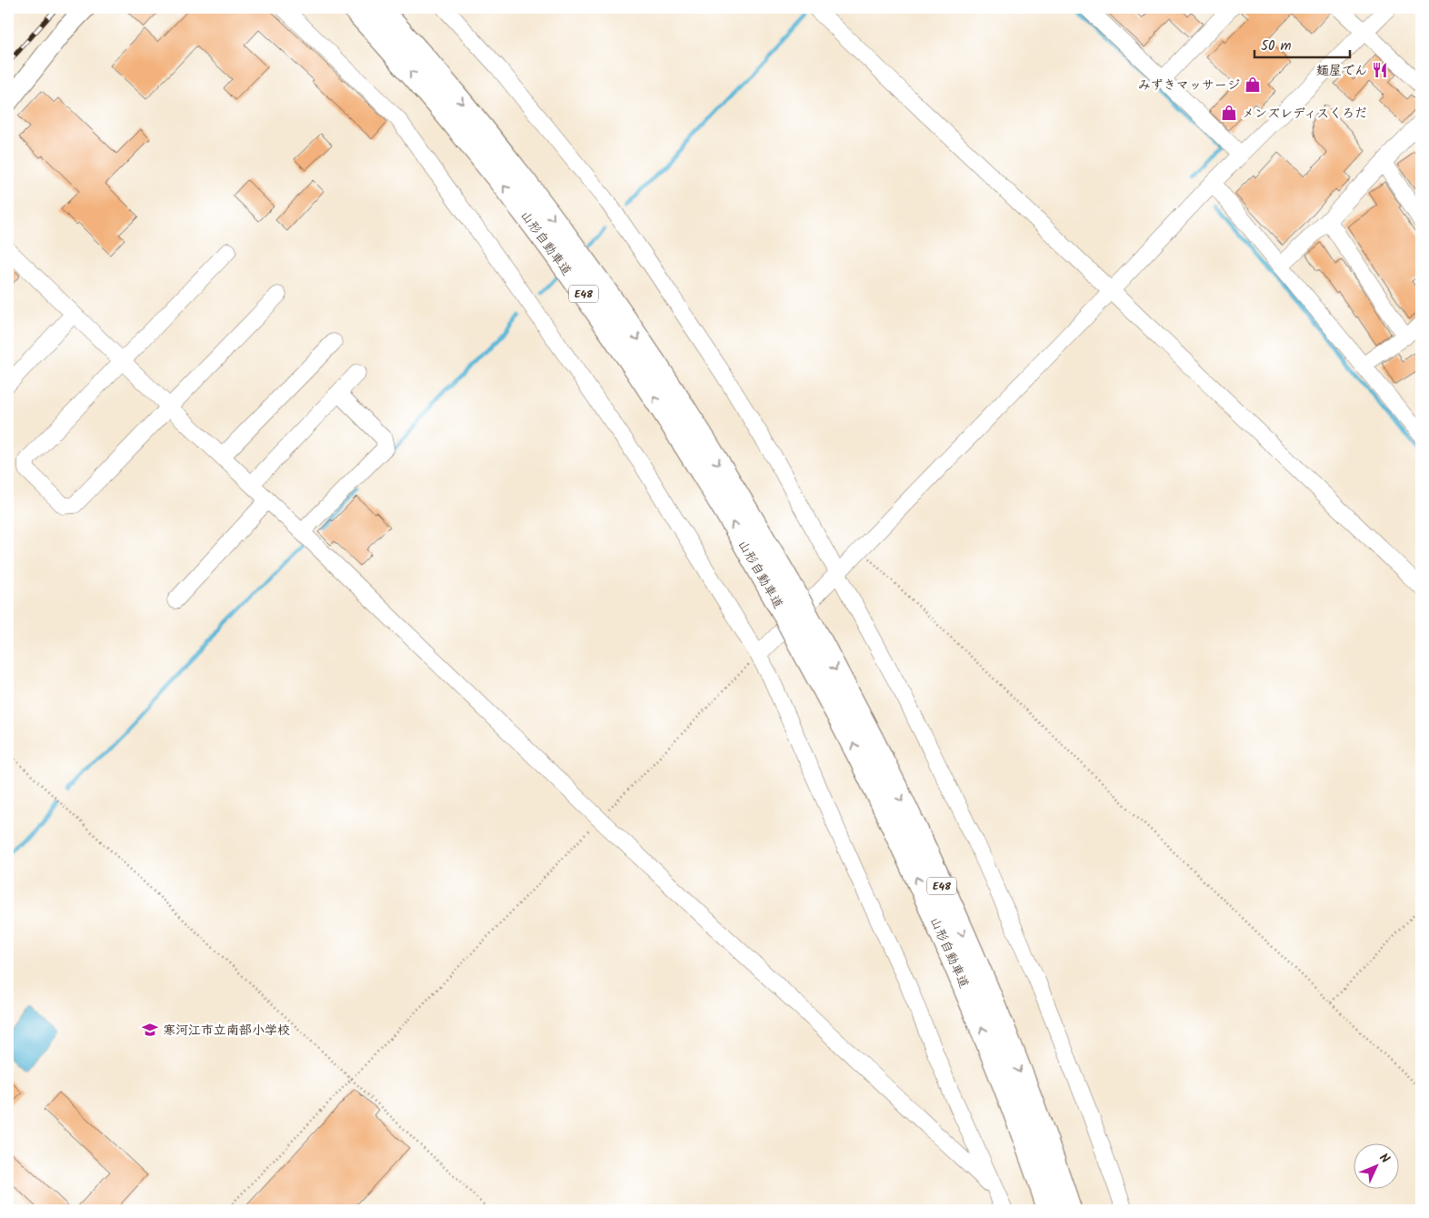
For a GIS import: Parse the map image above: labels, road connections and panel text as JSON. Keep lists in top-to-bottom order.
{
  "streets": {
    "highway": ["山形自動車道", "E48"]
  },
  "places": {
    "restaurant": ["麺屋でん"],
    "shop": ["みずきマッサージ", "メンズレディスくろだ"],
    "school or university": ["寒河江市立南部小学校"]
  },
  "scale_bar": "50 m",
  "north": "top right"
}
